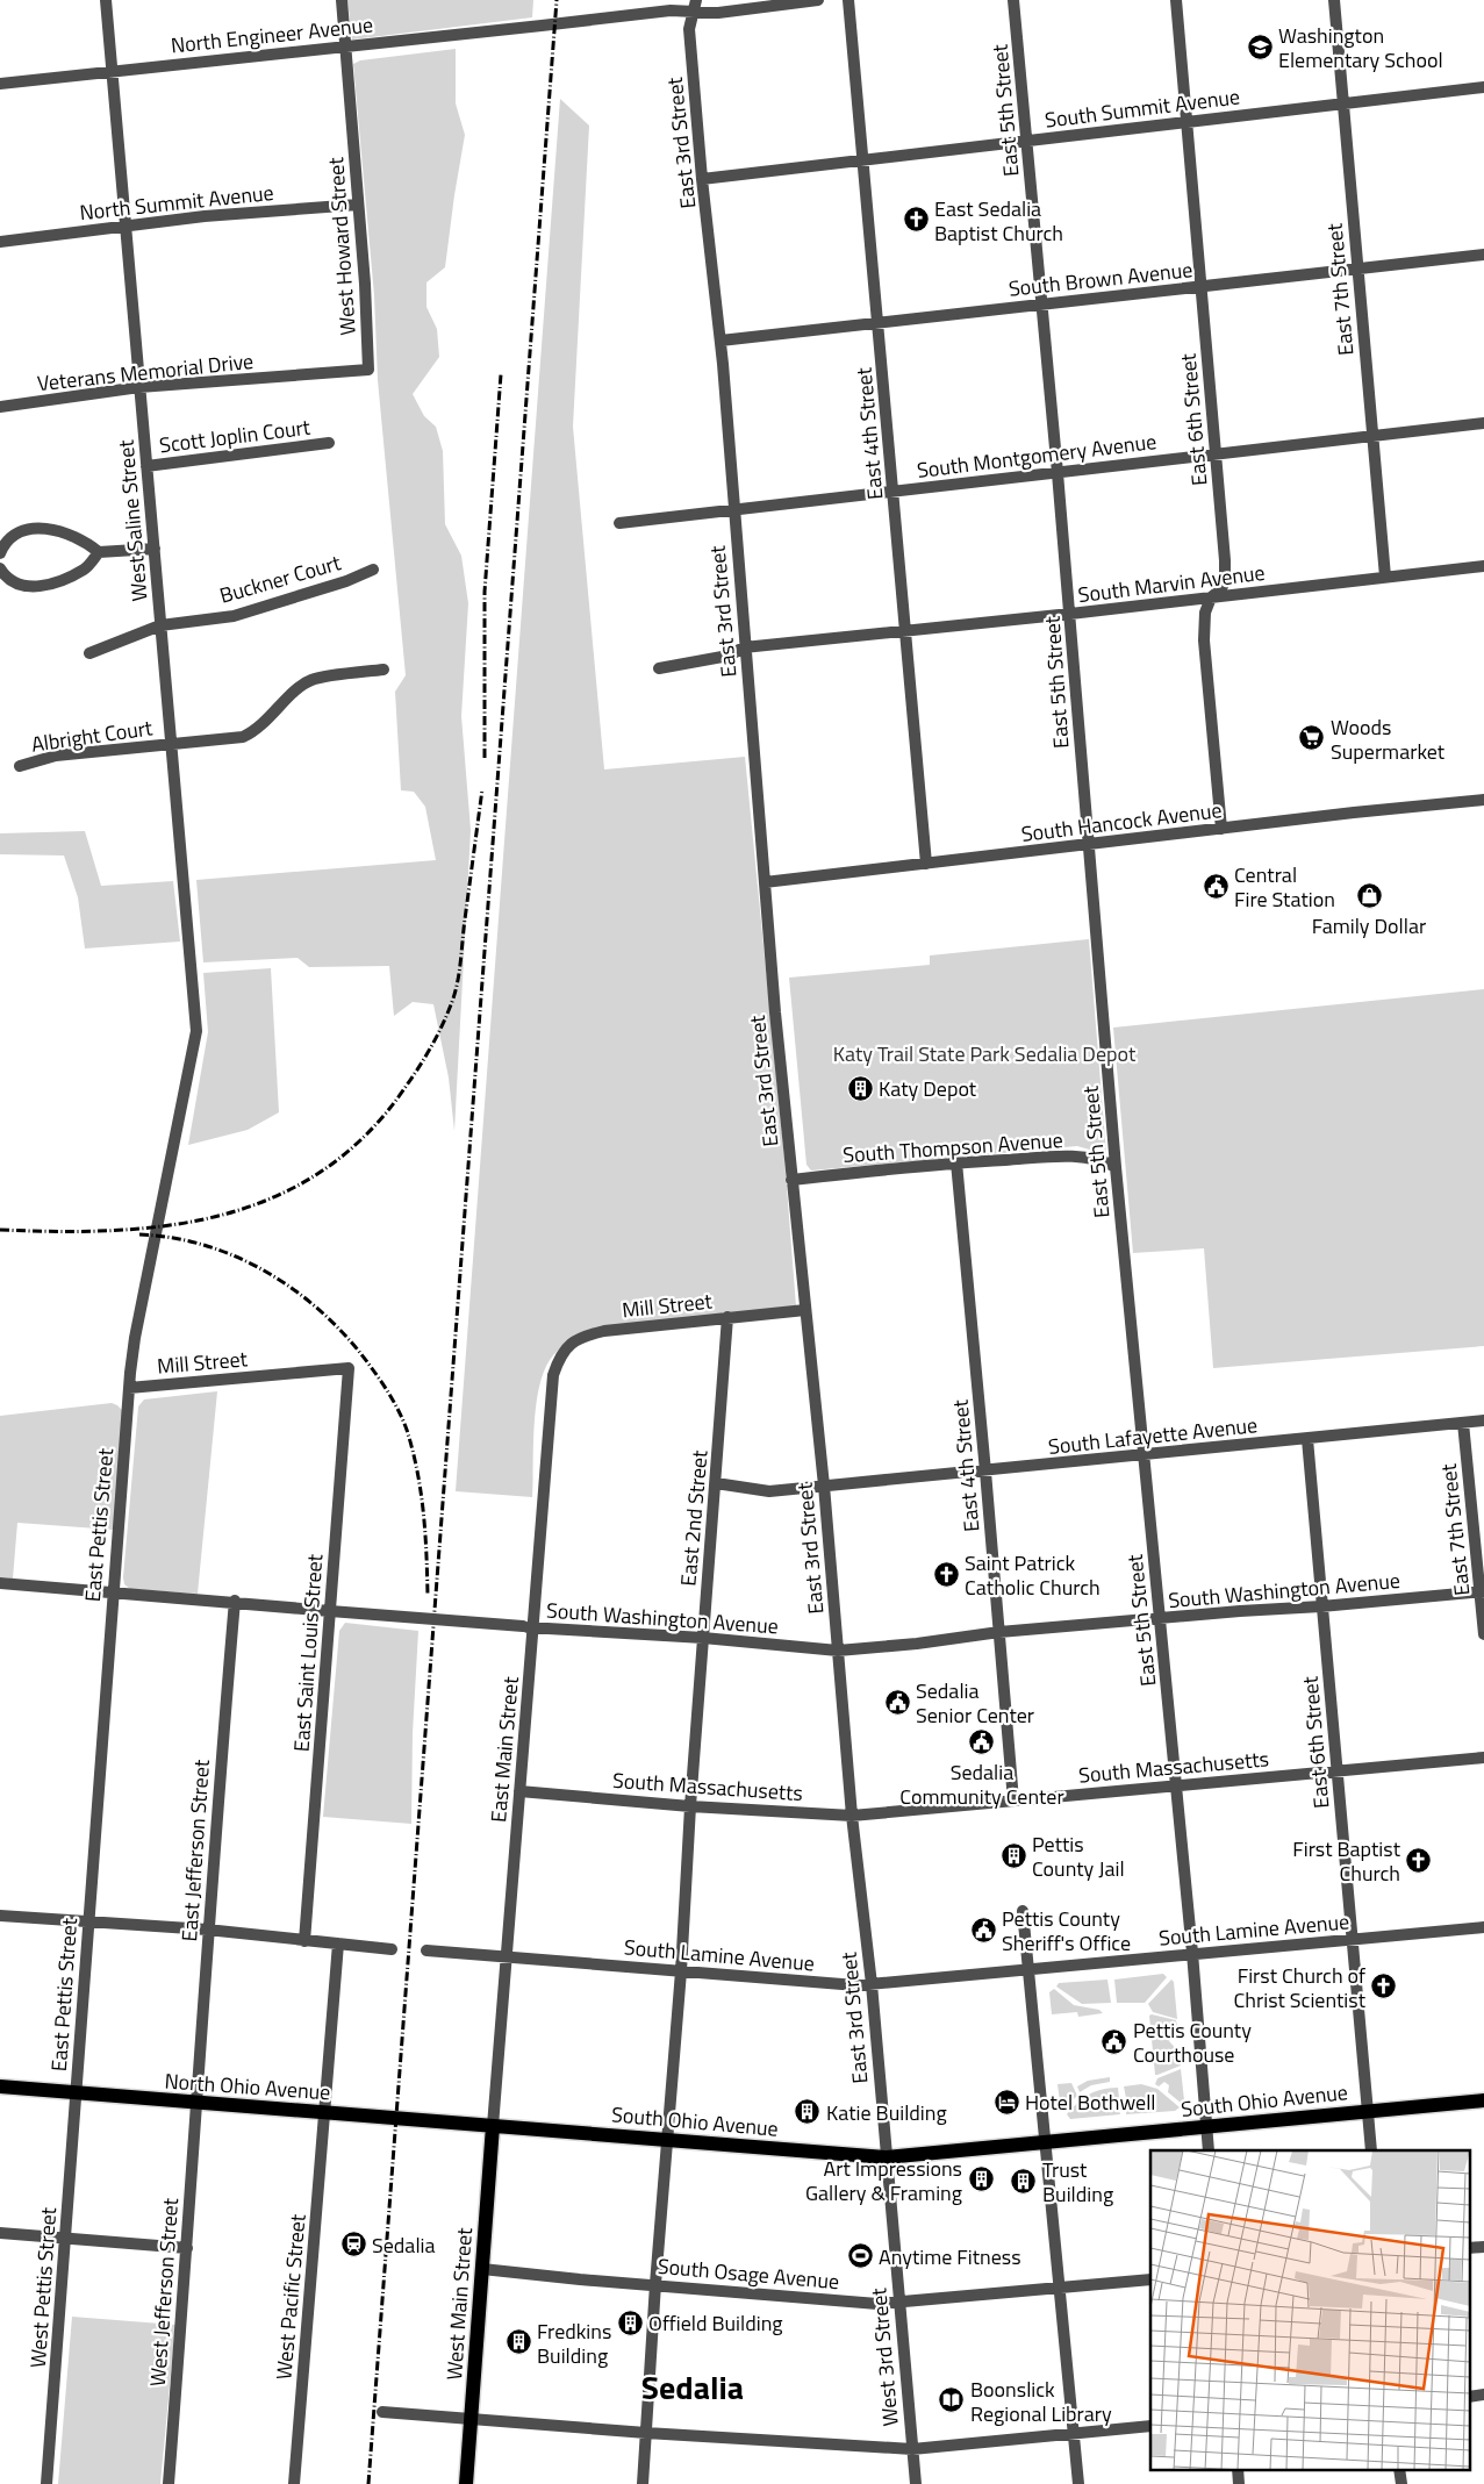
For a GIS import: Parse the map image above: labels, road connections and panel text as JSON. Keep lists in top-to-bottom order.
{
  "streets": {
    "main road": ["North Ohio Avenue", "South Ohio Avenue", "West Main Street"],
    "street": [
      "North Engineer Avenue",
      "South Summit Avenue",
      "East 5th Street",
      "East 3rd Street",
      "North Summit Avenue",
      "West Howard Street",
      "South Brown Avenue",
      "East 7th Street",
      "Veterans Memorial Drive",
      "East 6th Street",
      "East 4th Street",
      "Scott Joplin Court",
      "South Montgomery Avenue",
      "West Saline Street",
      "Buckner Court",
      "South Marvin Avenue",
      "Albright Court",
      "South Hancock Avenue",
      "South Thompson Avenue",
      "Mill Street",
      "South Lafayette Avenue",
      "East 2nd Street",
      "East Pettis Street",
      "South Washington Avenue",
      "East Saint Louis Street",
      "East Main Street",
      "South Massachusetts",
      "East Jefferson Street",
      "South Lamine Avenue",
      "South Osage Avenue",
      "West Pettis Street",
      "West Jefferson Street",
      "West Pacific Street",
      "West 3rd Street"
    ]
  },
  "crossings": [
    ["North Engineer Avenue", "East 3rd Street"],
    ["North Engineer Avenue", "West Howard Street"],
    ["North Engineer Avenue", "West Saline Street"],
    ["South Summit Avenue", "East 5th Street"],
    ["South Summit Avenue", "East 3rd Street"],
    ["South Summit Avenue", "East 7th Street"],
    ["South Summit Avenue", "East 6th Street"],
    ["South Summit Avenue", "East 4th Street"],
    ["East 5th Street", "South Brown Avenue"],
    ["East 5th Street", "South Montgomery Avenue"],
    ["East 5th Street", "South Marvin Avenue"],
    ["East 5th Street", "South Hancock Avenue"],
    ["East 5th Street", "South Thompson Avenue"],
    ["East 5th Street", "South Lafayette Avenue"],
    ["East 5th Street", "South Washington Avenue"],
    ["East 5th Street", "South Massachusetts"],
    ["East 5th Street", "South Lamine Avenue"],
    ["East 5th Street", "South Ohio Avenue"],
    ["East 3rd Street", "South Brown Avenue"],
    ["East 3rd Street", "South Montgomery Avenue"],
    ["East 3rd Street", "South Marvin Avenue"],
    ["East 3rd Street", "South Hancock Avenue"],
    ["East 3rd Street", "South Thompson Avenue"],
    ["East 3rd Street", "Mill Street"],
    ["East 3rd Street", "South Lafayette Avenue"],
    ["East 3rd Street", "South Washington Avenue"],
    ["East 3rd Street", "South Massachusetts"],
    ["East 3rd Street", "South Lamine Avenue"],
    ["East 3rd Street", "South Ohio Avenue"],
    ["East 3rd Street", "West 3rd Street"],
    ["North Summit Avenue", "West Howard Street"],
    ["North Summit Avenue", "West Saline Street"],
    ["West Howard Street", "Veterans Memorial Drive"],
    ["South Brown Avenue", "East 7th Street"],
    ["South Brown Avenue", "East 6th Street"],
    ["South Brown Avenue", "East 4th Street"],
    ["East 7th Street", "South Montgomery Avenue"],
    ["East 7th Street", "South Marvin Avenue"],
    ["East 7th Street", "South Lafayette Avenue"],
    ["East 7th Street", "South Washington Avenue"],
    ["Veterans Memorial Drive", "West Saline Street"],
    ["East 6th Street", "South Montgomery Avenue"],
    ["East 6th Street", "South Marvin Avenue"],
    ["East 6th Street", "South Hancock Avenue"],
    ["East 6th Street", "South Lafayette Avenue"],
    ["East 6th Street", "South Washington Avenue"],
    ["East 6th Street", "South Massachusetts"],
    ["East 6th Street", "South Lamine Avenue"],
    ["East 6th Street", "South Ohio Avenue"],
    ["East 4th Street", "South Montgomery Avenue"],
    ["East 4th Street", "South Marvin Avenue"],
    ["East 4th Street", "South Hancock Avenue"],
    ["East 4th Street", "South Thompson Avenue"],
    ["East 4th Street", "South Lafayette Avenue"],
    ["East 4th Street", "South Washington Avenue"],
    ["East 4th Street", "South Massachusetts"],
    ["Scott Joplin Court", "West Saline Street"],
    ["West Saline Street", "Buckner Court"],
    ["West Saline Street", "Albright Court"],
    ["West Saline Street", "East Pettis Street"],
    ["Mill Street", "East 2nd Street"],
    ["Mill Street", "East Pettis Street"],
    ["Mill Street", "East Saint Louis Street"],
    ["Mill Street", "East Main Street"],
    ["South Lafayette Avenue", "East 2nd Street"],
    ["East 2nd Street", "South Washington Avenue"],
    ["East 2nd Street", "South Massachusetts"],
    ["East 2nd Street", "South Lamine Avenue"],
    ["East 2nd Street", "South Ohio Avenue"],
    ["East 2nd Street", "South Osage Avenue"],
    ["East Pettis Street", "South Washington Avenue"],
    ["East Pettis Street", "North Ohio Avenue"],
    ["East Pettis Street", "West Pettis Street"],
    ["South Washington Avenue", "East Saint Louis Street"],
    ["South Washington Avenue", "East Main Street"],
    ["South Washington Avenue", "East Jefferson Street"],
    ["East Main Street", "South Massachusetts"],
    ["East Main Street", "South Lamine Avenue"],
    ["East Main Street", "North Ohio Avenue"],
    ["East Main Street", "South Ohio Avenue"],
    ["East Main Street", "West Main Street"],
    ["East Jefferson Street", "North Ohio Avenue"],
    ["East Jefferson Street", "West Jefferson Street"],
    ["North Ohio Avenue", "South Ohio Avenue"],
    ["North Ohio Avenue", "West Pettis Street"],
    ["North Ohio Avenue", "West Jefferson Street"],
    ["North Ohio Avenue", "West Pacific Street"],
    ["North Ohio Avenue", "West Main Street"],
    ["South Ohio Avenue", "West Main Street"],
    ["South Ohio Avenue", "West 3rd Street"],
    ["South Osage Avenue", "West Main Street"],
    ["South Osage Avenue", "West 3rd Street"]
  ],
  "districts": ["Sedalia"],
  "parks": ["Katy Trail State Park Sedalia Depot"],
  "places": {
    "school or university": ["Washington Elementary School"],
    "church": [
      "East Sedalia Baptist Church",
      "Saint Patrick Catholic Church",
      "First Baptist Church",
      "First Church of Christ Scientist"
    ],
    "supermarket": ["Woods Supermarket"],
    "public building": [
      "Central Fire Station",
      "Sedalia Senior Center",
      "Sedalia Community Center",
      "Pettis County Sheriff's Office",
      "Pettis County Courthouse"
    ],
    "shop": ["Family Dollar"],
    "building": [
      "Katy Depot",
      "Pettis County Jail",
      "Katie Building",
      "Art Impressions Gallery & Framing",
      "Trust Building",
      "Offield Building",
      "Fredkins Building"
    ],
    "hotel": ["Hotel Bothwell"],
    "station": ["Sedalia"],
    "sports": ["Anytime Fitness"],
    "library": ["Boonslick Regional Library"]
  }
}
